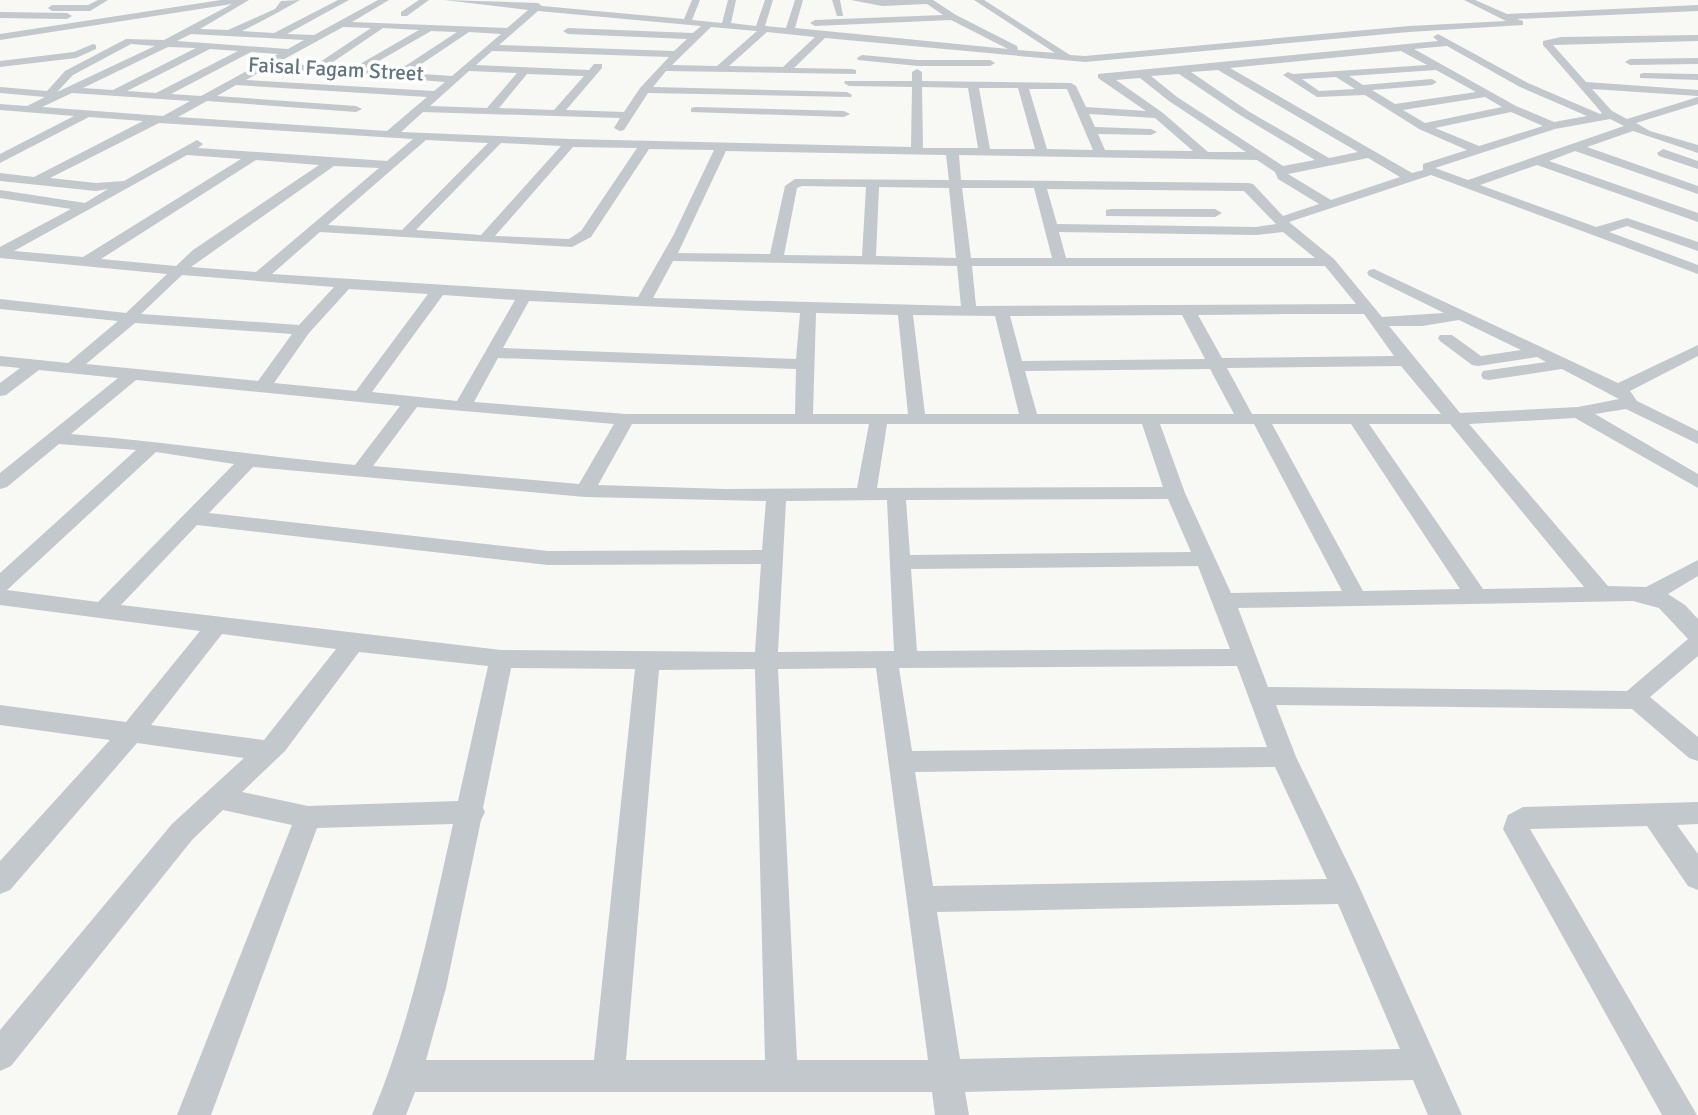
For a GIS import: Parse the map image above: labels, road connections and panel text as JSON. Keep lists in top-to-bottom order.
{
  "streets": {
    "street": ["Faisal Fagam Street"]
  }
}
